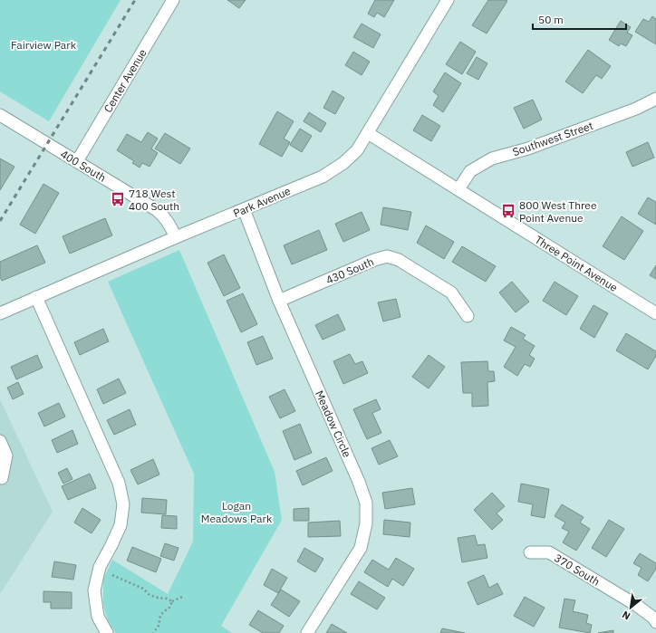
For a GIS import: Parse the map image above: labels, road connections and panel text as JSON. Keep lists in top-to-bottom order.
{
  "streets": {
    "street": [
      "Center Avenue",
      "Southwest Street",
      "400 South",
      "Park Avenue",
      "Three Point Avenue",
      "430 South",
      "Meadow Circle",
      "370 South"
    ]
  },
  "crossings": [
    ["Center Avenue", "400 South"],
    ["Southwest Street", "Three Point Avenue"],
    ["400 South", "Park Avenue"],
    ["Park Avenue", "Three Point Avenue"],
    ["Park Avenue", "Meadow Circle"],
    ["430 South", "Meadow Circle"]
  ],
  "parks": ["Fairview Park", "Logan Meadows Park"],
  "places": {
    "bus stop": ["718 West 400 South", "800 West Three Point Avenue"]
  },
  "scale_bar": "50 m",
  "north": "bottom left"
}
